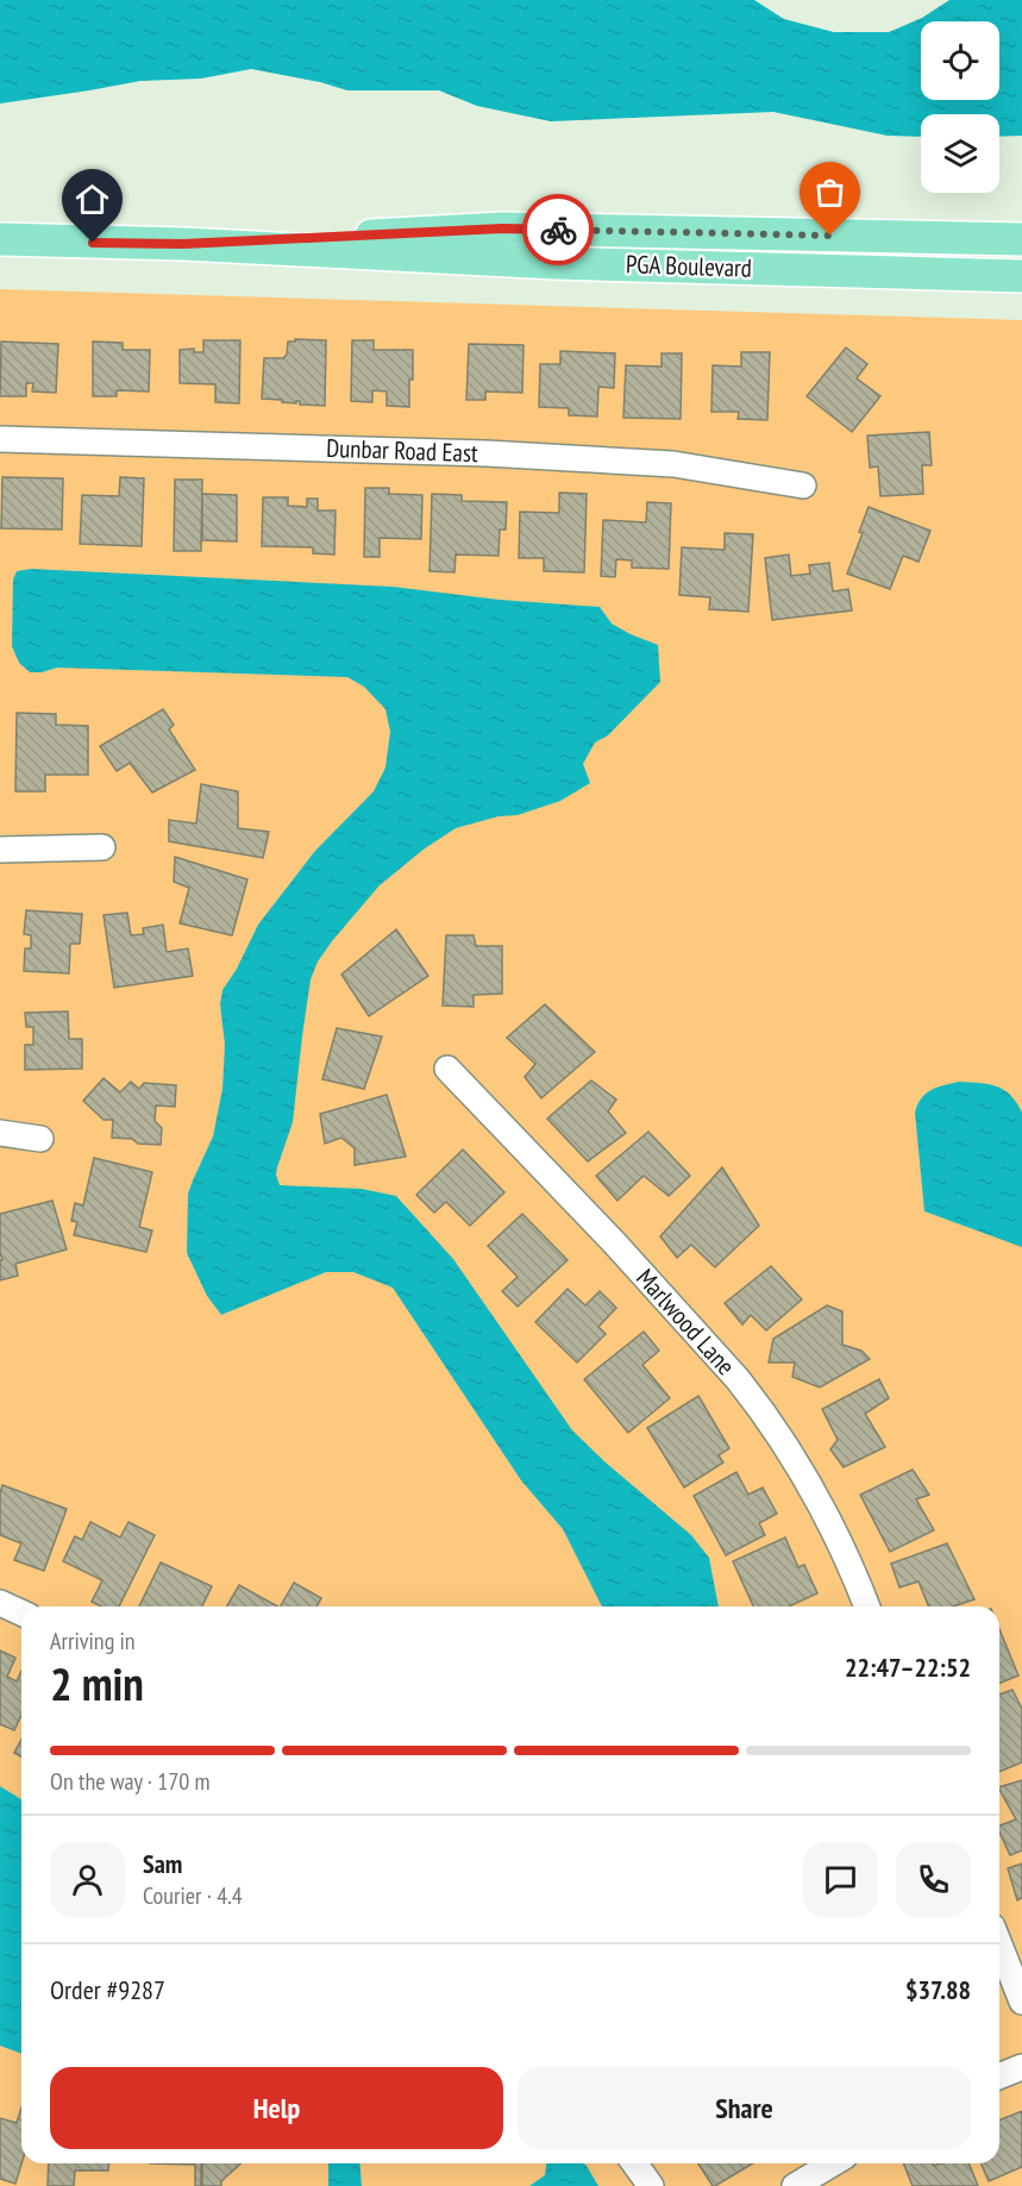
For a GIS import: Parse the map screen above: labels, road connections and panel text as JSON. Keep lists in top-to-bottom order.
{
  "streets": {
    "main road": ["PGA Boulevard"],
    "street": ["Dunbar Road East", "Marlwood Lane"]
  },
  "page": {
    "heading": ["2 min", "Arriving in", "22:47–22:52"],
    "panel": [
      "Sam",
      "Courier · 4.4",
      "Order #9287",
      "$37.88"
    ],
    "bar": "On the way · 170 m",
    "buttons": ["Help", "Share"]
  }
}
